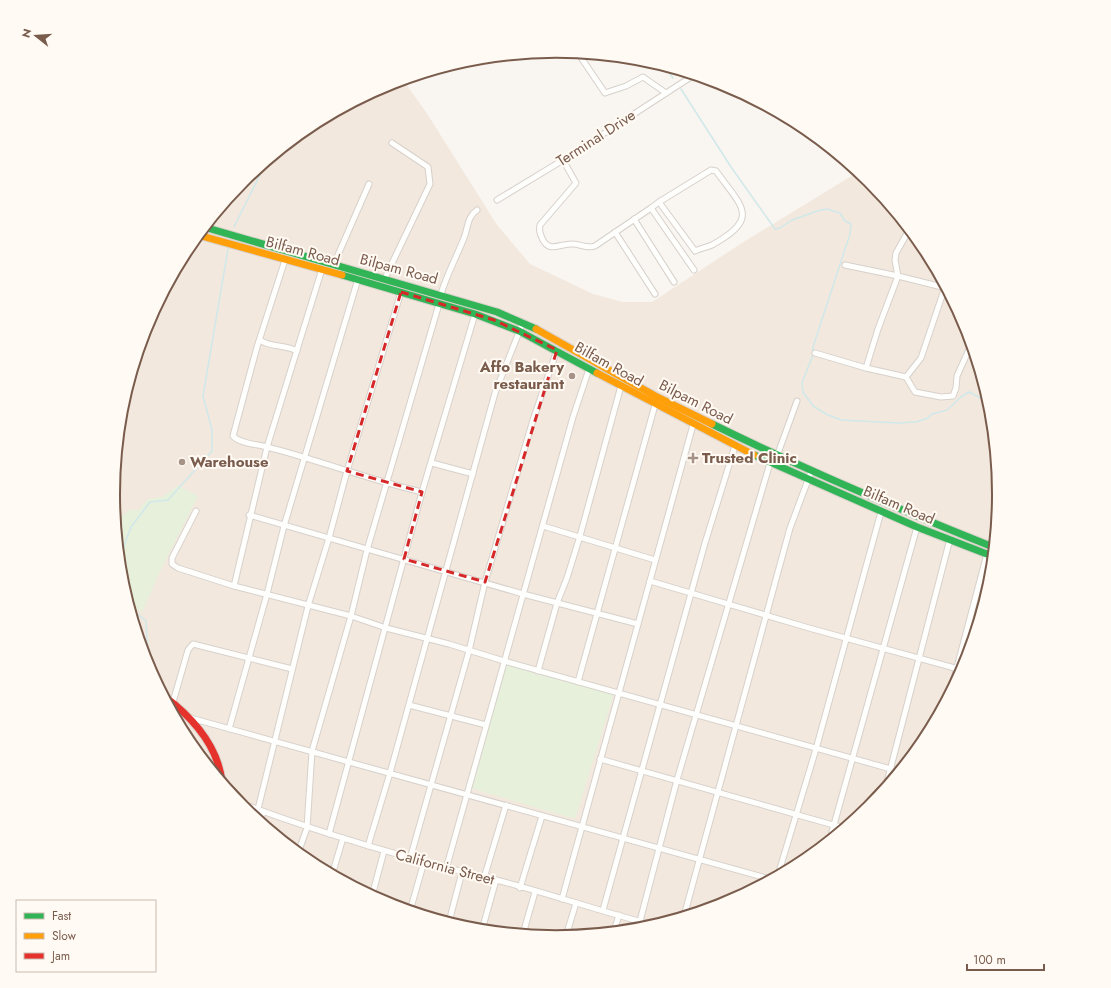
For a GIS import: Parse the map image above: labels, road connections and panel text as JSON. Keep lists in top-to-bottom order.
{
  "streets": {
    "main road": ["Bilfam Road", "Bilpam Road"],
    "street": ["Terminal Drive", "California Street"]
  },
  "places": {
    "other": ["Affo Bakery restaurant", "Warehouse"],
    "health": ["Trusted Clinic"]
  },
  "legend": ["Fast", "Slow", "Jam"],
  "scale_bar": "100 m",
  "north": "left"
}
